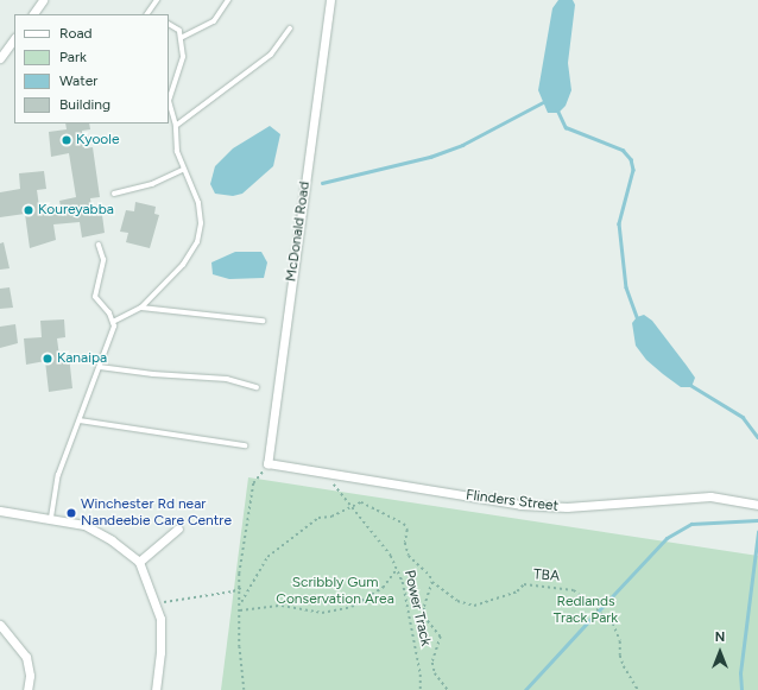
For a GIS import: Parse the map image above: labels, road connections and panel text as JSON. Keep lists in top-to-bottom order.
{
  "streets": {
    "street": ["McDonald Road", "Flinders Street"],
    "path": ["TBA", "Power Track"]
  },
  "crossings": [
    ["McDonald Road", "Flinders Street"],
    ["Flinders Street", "Power Track"]
  ],
  "parks": ["Scribbly Gum Conservation Area", "Redlands Track Park"],
  "places": [
    "Kyoole",
    "Koureyabba",
    "Kanaipa",
    "Winchester Rd near Nandeebie Care Centre"
  ],
  "legend": [
    "Road",
    "Park",
    "Water",
    "Building"
  ],
  "north": "top"
}
